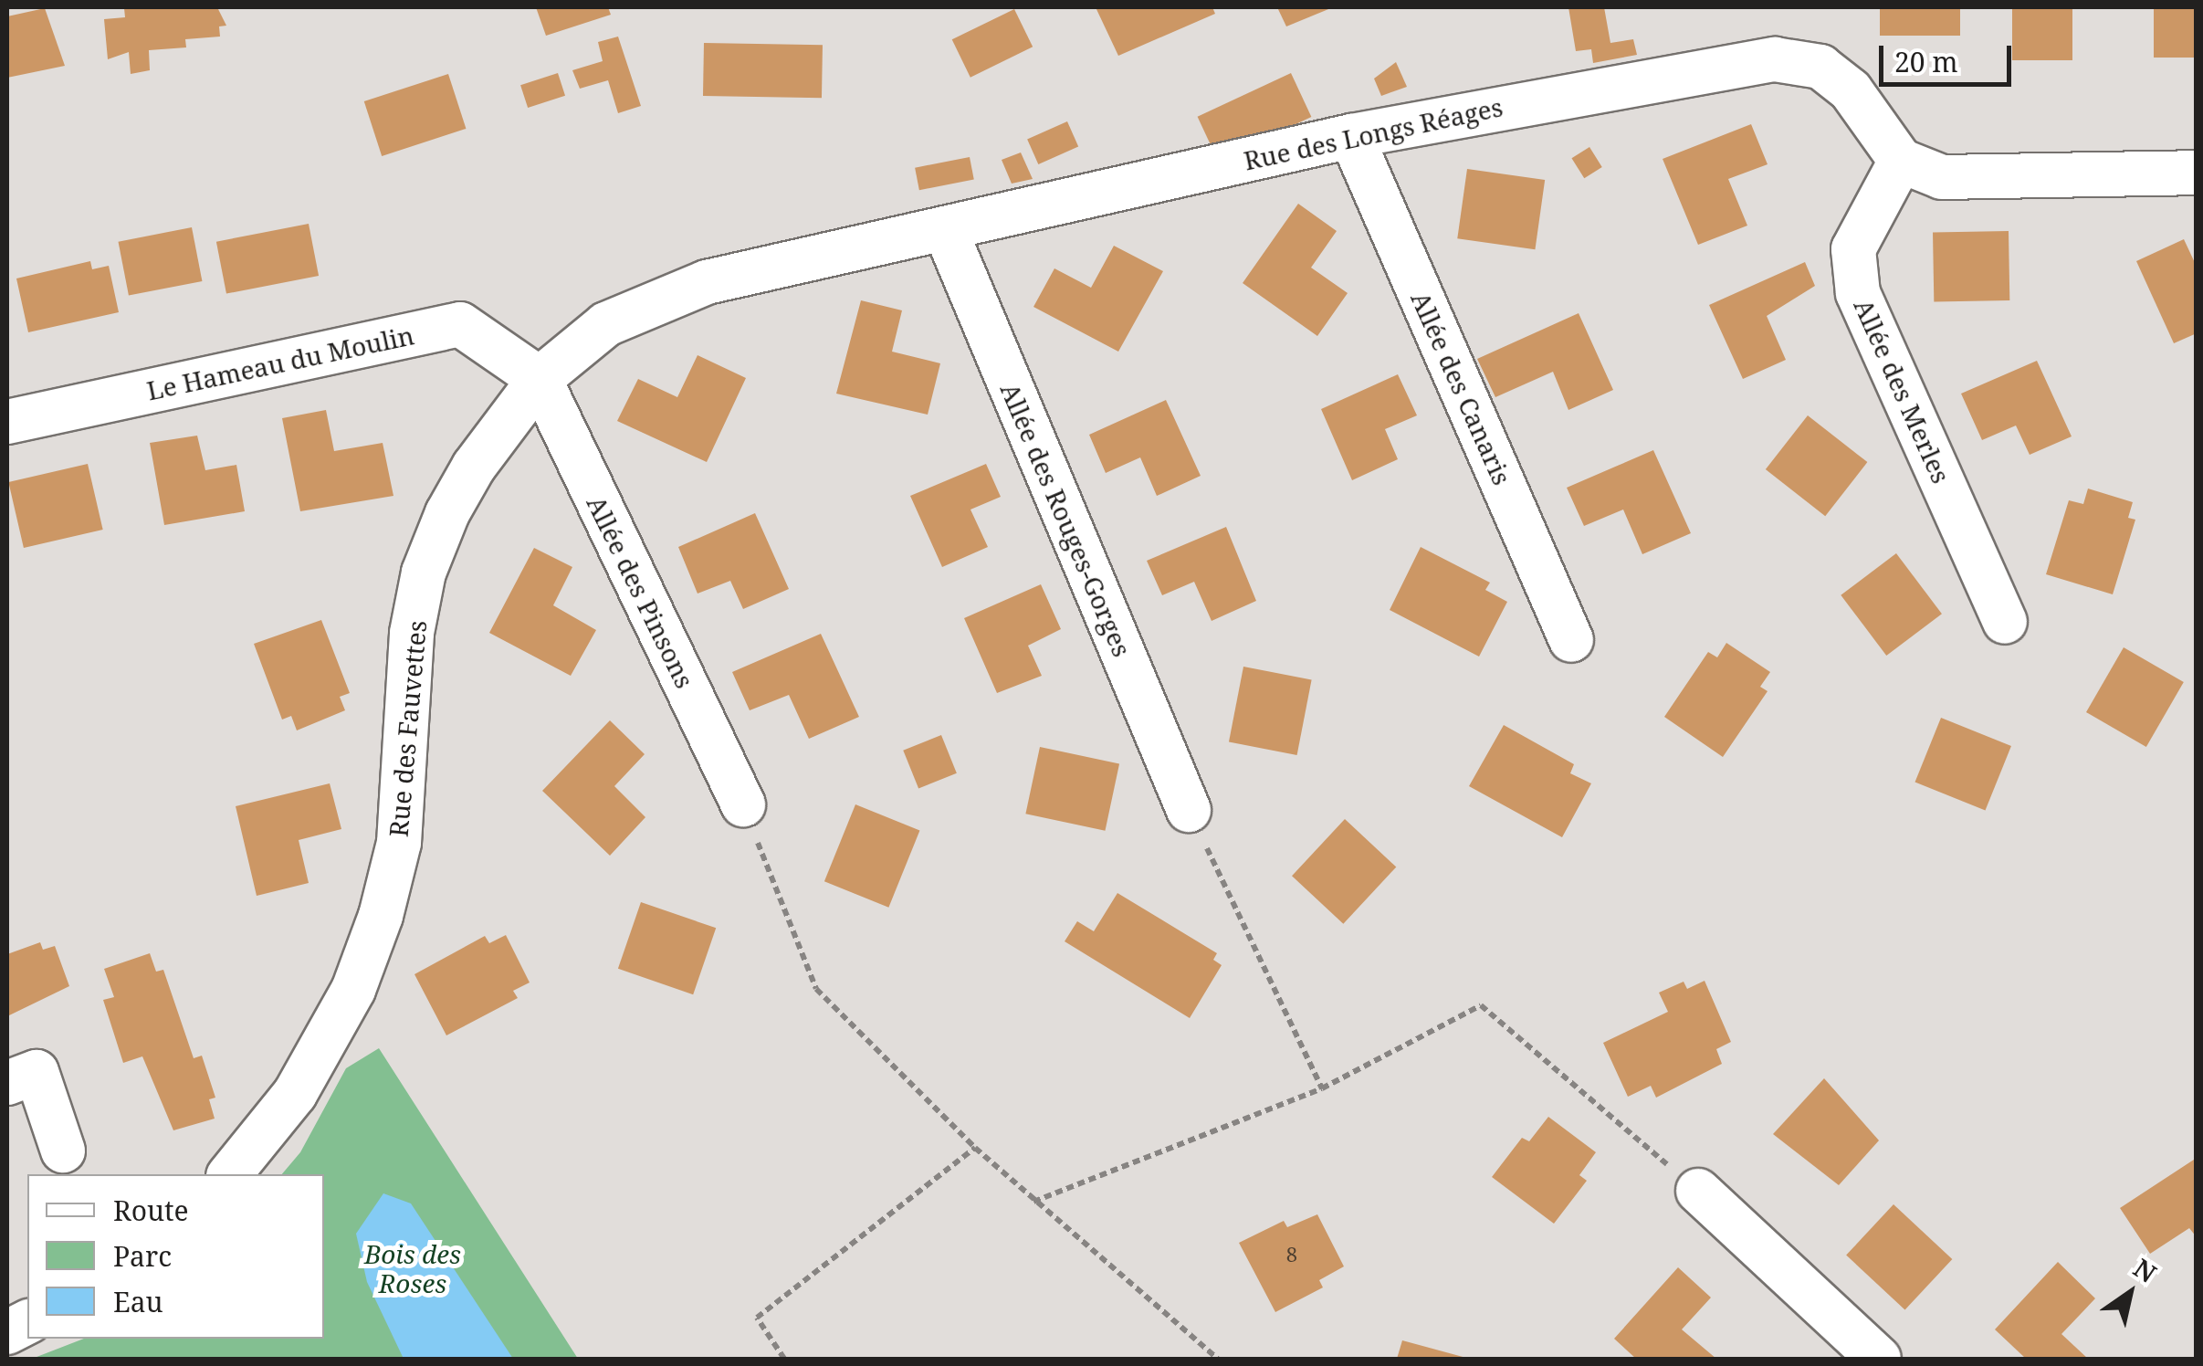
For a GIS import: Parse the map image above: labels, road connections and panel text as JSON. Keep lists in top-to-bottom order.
{
  "streets": {
    "street": [
      "Rue des Longs Réages",
      "Le Hameau du Moulin",
      "Allée des Canaris",
      "Allée des Merles",
      "Allée des Rouges-Gorges",
      "Allée des Pinsons",
      "Rue des Fauvettes"
    ]
  },
  "crossings": [
    ["Rue des Longs Réages", "Le Hameau du Moulin"],
    ["Rue des Longs Réages", "Allée des Canaris"],
    ["Rue des Longs Réages", "Allée des Merles"],
    ["Rue des Longs Réages", "Allée des Rouges-Gorges"],
    ["Rue des Longs Réages", "Allée des Pinsons"],
    ["Rue des Longs Réages", "Rue des Fauvettes"],
    ["Le Hameau du Moulin", "Allée des Pinsons"],
    ["Le Hameau du Moulin", "Rue des Fauvettes"],
    ["Allée des Pinsons", "Rue des Fauvettes"]
  ],
  "parks": ["Bois des Roses"],
  "house_numbers": ["8"],
  "legend": ["Route", "Parc", "Eau"],
  "scale_bar": "20 m",
  "north": "top right"
}
